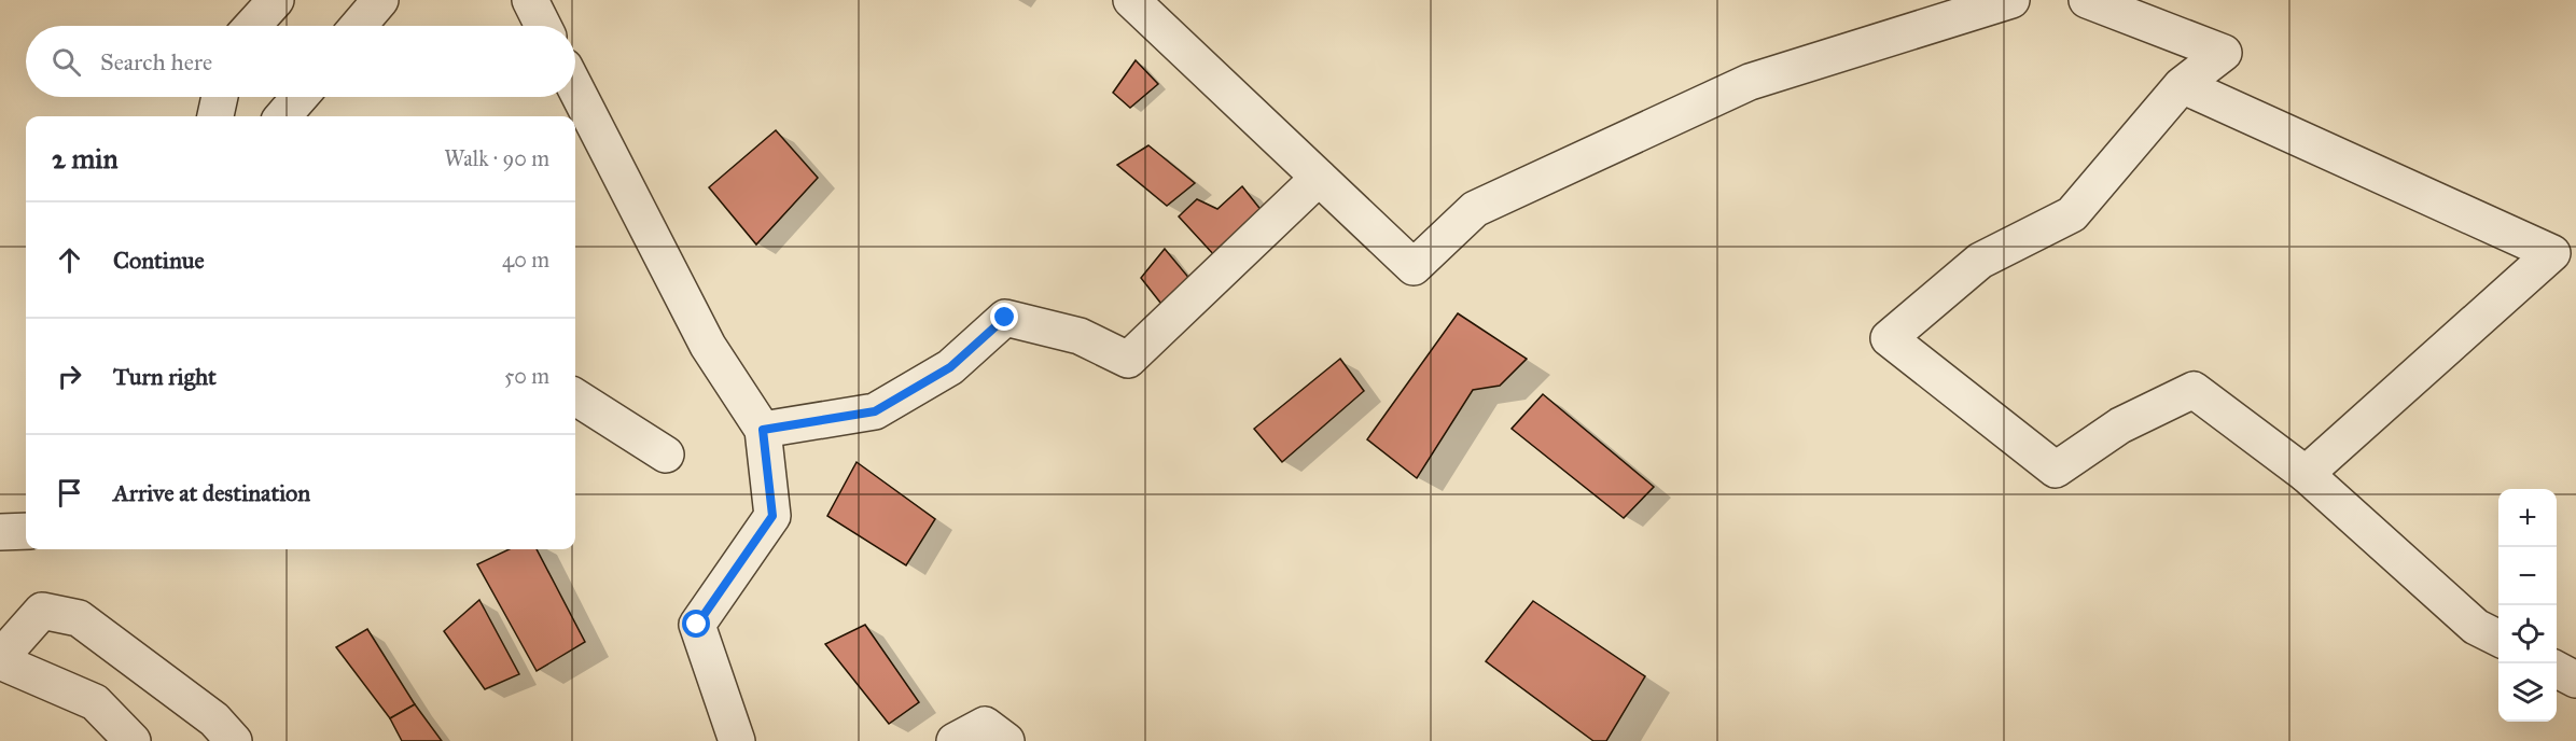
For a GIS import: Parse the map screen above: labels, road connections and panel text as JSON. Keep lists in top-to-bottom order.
{
  "page": {
    "search": "Search here",
    "heading": ["2 min", "Walk · 90 m"],
    "list": [
      ["Continue", "40 m"],
      ["Turn right", "50 m"],
      "Arrive at destination"
    ],
    "map_buttons": ["+", "−"]
  }
}
